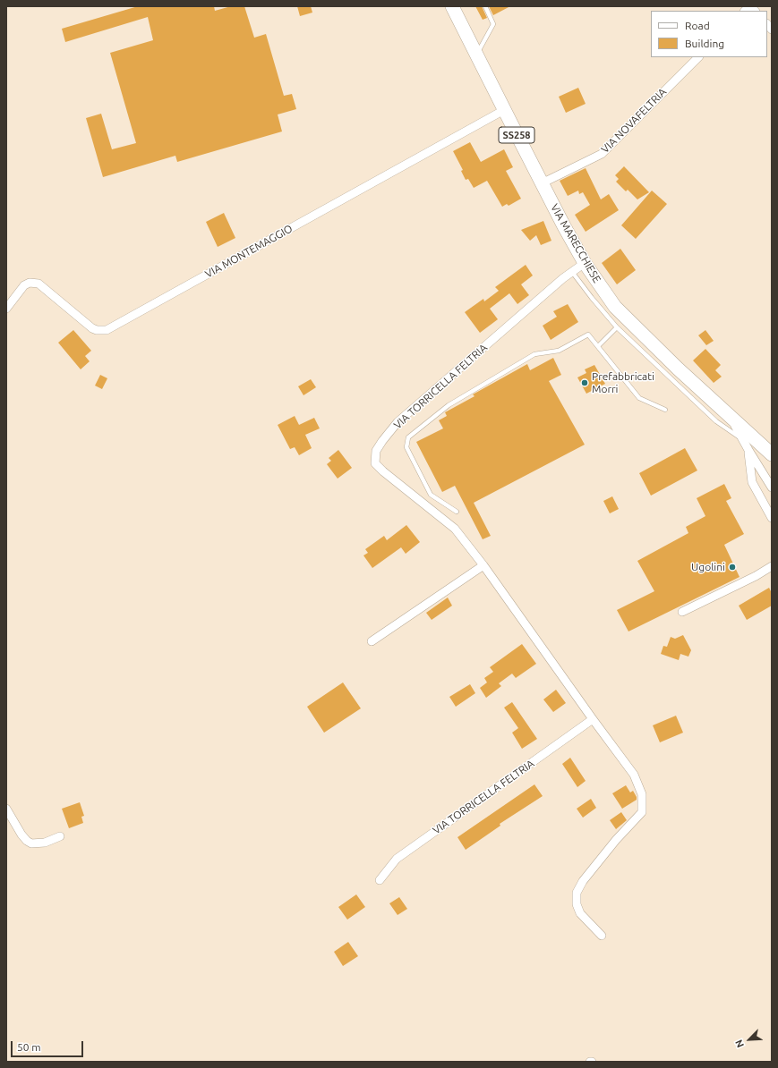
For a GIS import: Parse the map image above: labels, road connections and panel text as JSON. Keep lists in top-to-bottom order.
{
  "streets": {
    "main road": ["SS258", "VIA MARECCHIESE"],
    "street": ["VIA NOVAFELTRIA", "VIA MONTEMAGGIO", "VIA TORRICELLA FELTRIA"]
  },
  "crossings": [
    ["VIA NOVAFELTRIA", "VIA MARECCHIESE"],
    ["VIA MARECCHIESE", "VIA MONTEMAGGIO"],
    ["VIA MARECCHIESE", "VIA TORRICELLA FELTRIA"]
  ],
  "places": ["Prefabbricati Morri", "Ugolini"],
  "legend": ["Road", "Building"],
  "scale_bar": "50 m",
  "north": "bottom left"
}
